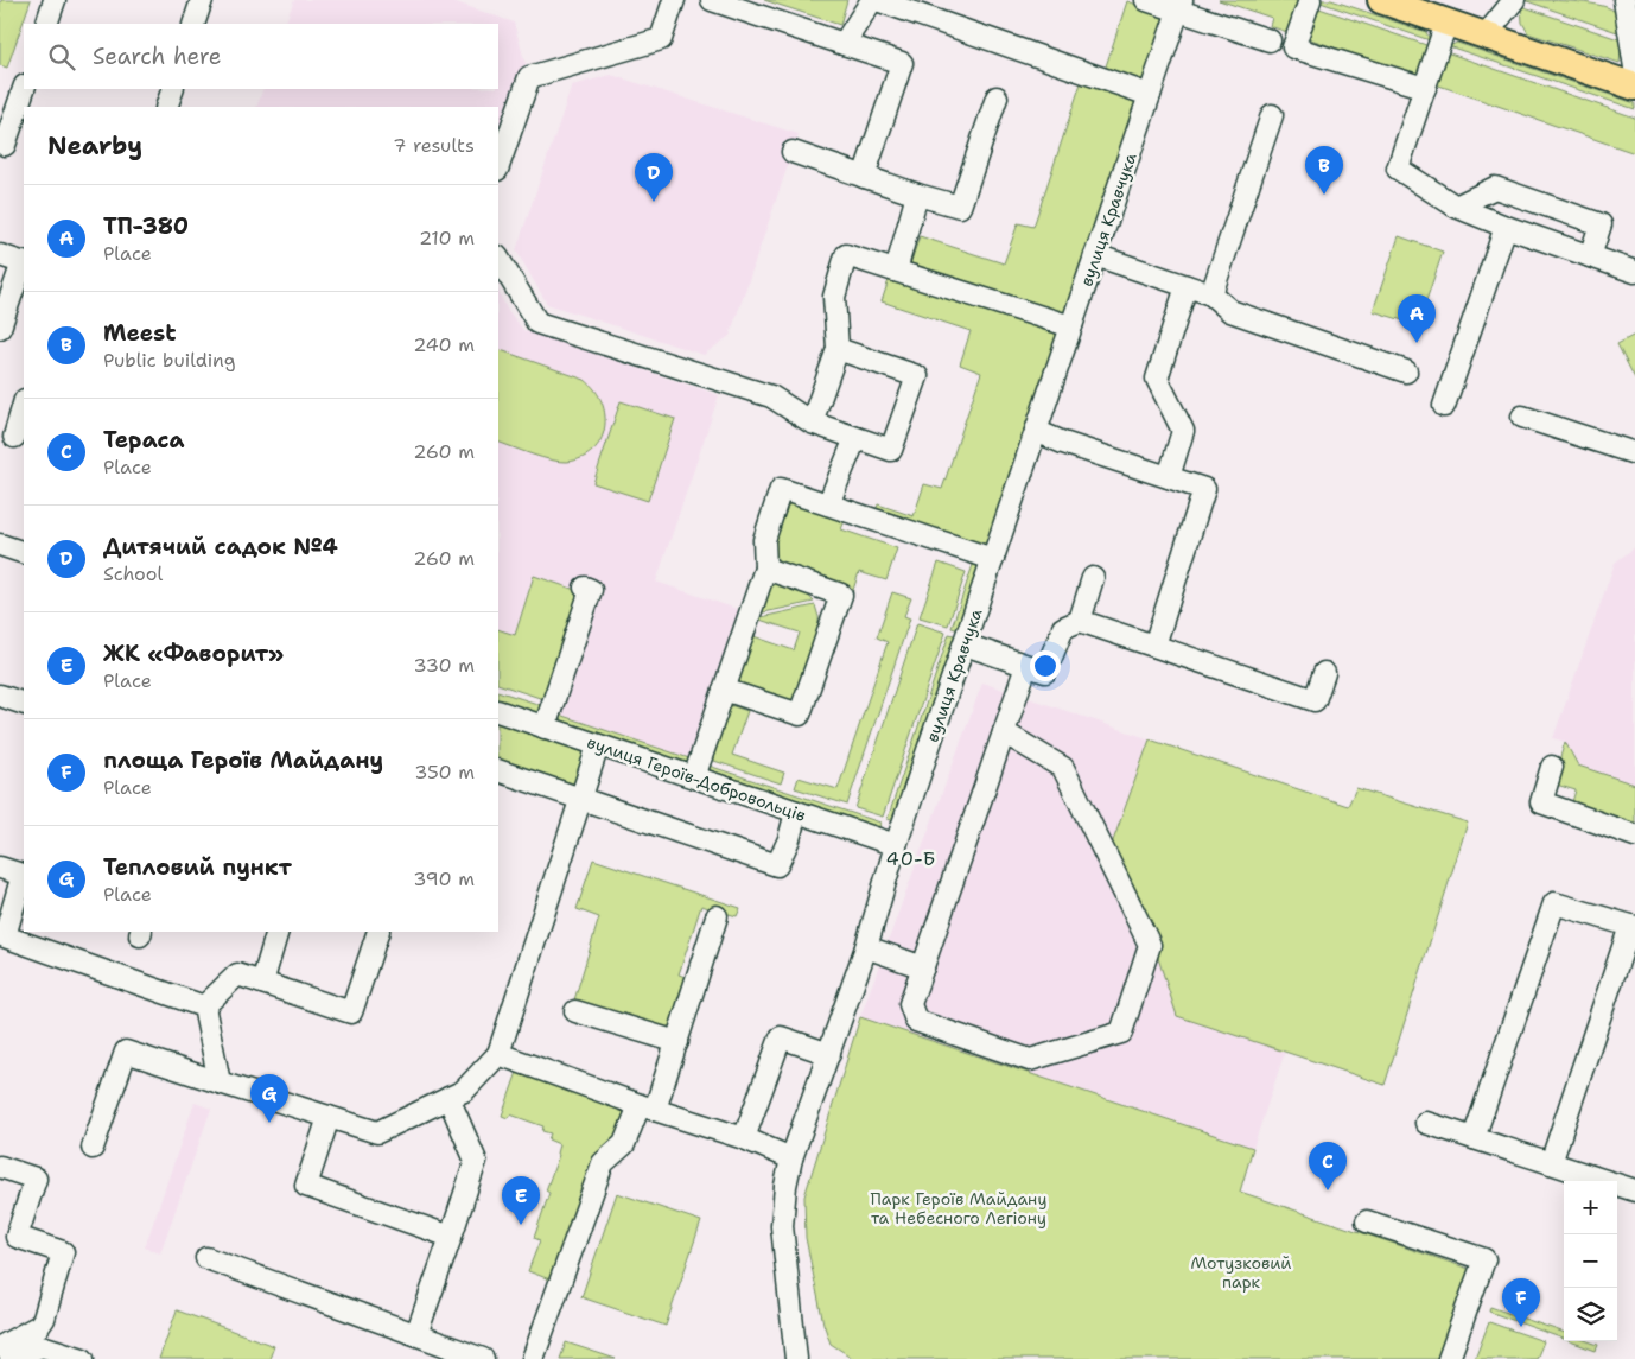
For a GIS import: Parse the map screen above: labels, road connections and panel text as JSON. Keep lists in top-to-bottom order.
{
  "streets": {
    "street": ["вулиця Кравчука", "вулиця Героїв-Добровольців"]
  },
  "crossings": [
    ["вулиця Кравчука", "вулиця Героїв-Добровольців"]
  ],
  "districts": ["40-Б"],
  "parks": ["Парк Героїв Майдану та Небесного Легіону", "Мотузковий парк"],
  "page": {
    "search": "Search here",
    "heading": ["Nearby", "7 results"],
    "pins": [
      "B",
      "D",
      "A",
      "G",
      "C",
      "E",
      "F"
    ],
    "list": [
      {
        "mark": "A",
        "name": "ТП-380",
        "note": "Place",
        "value": "210 m"
      },
      {
        "mark": "B",
        "name": "Meest",
        "note": "Public building",
        "value": "240 m"
      },
      {
        "mark": "C",
        "name": "Тераса",
        "note": "Place",
        "value": "260 m"
      },
      {
        "mark": "D",
        "name": "Дитячий садок №4",
        "note": "School",
        "value": "260 m"
      },
      {
        "mark": "E",
        "name": "ЖК «Фаворит»",
        "note": "Place",
        "value": "330 m"
      },
      {
        "mark": "F",
        "name": "площа Героїв Майдану",
        "note": "Place",
        "value": "350 m"
      },
      {
        "mark": "G",
        "name": "Тепловий пункт",
        "note": "Place",
        "value": "390 m"
      }
    ],
    "map_buttons": ["+", "−"]
  }
}
